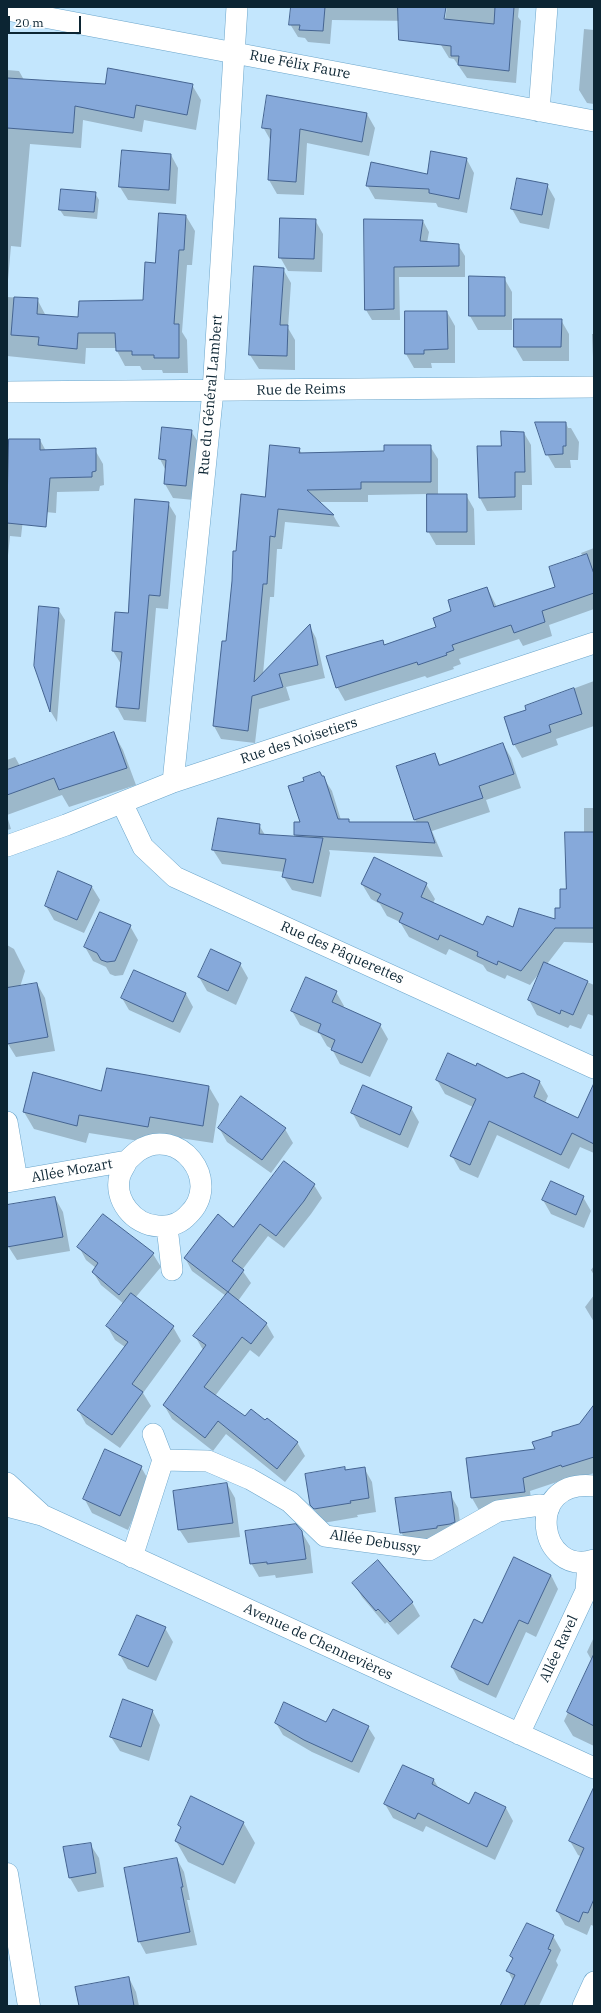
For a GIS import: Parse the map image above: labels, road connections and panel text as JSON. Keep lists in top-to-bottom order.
{
  "streets": {
    "street": [
      "Rue Félix Faure",
      "Rue de Reims",
      "Rue du Général Lambert",
      "Rue des Noisetiers",
      "Rue des Pâquerettes",
      "Allée Mozart",
      "Allée Debussy",
      "Avenue de Chennevières",
      "Allée Ravel"
    ]
  },
  "crossings": [
    ["Rue Félix Faure", "Rue du Général Lambert"],
    ["Rue de Reims", "Rue du Général Lambert"],
    ["Rue du Général Lambert", "Rue des Noisetiers"],
    ["Rue des Noisetiers", "Rue des Pâquerettes"],
    ["Allée Debussy", "Allée Ravel"],
    ["Avenue de Chennevières", "Allée Ravel"]
  ],
  "scale_bar": "20 m"
}
